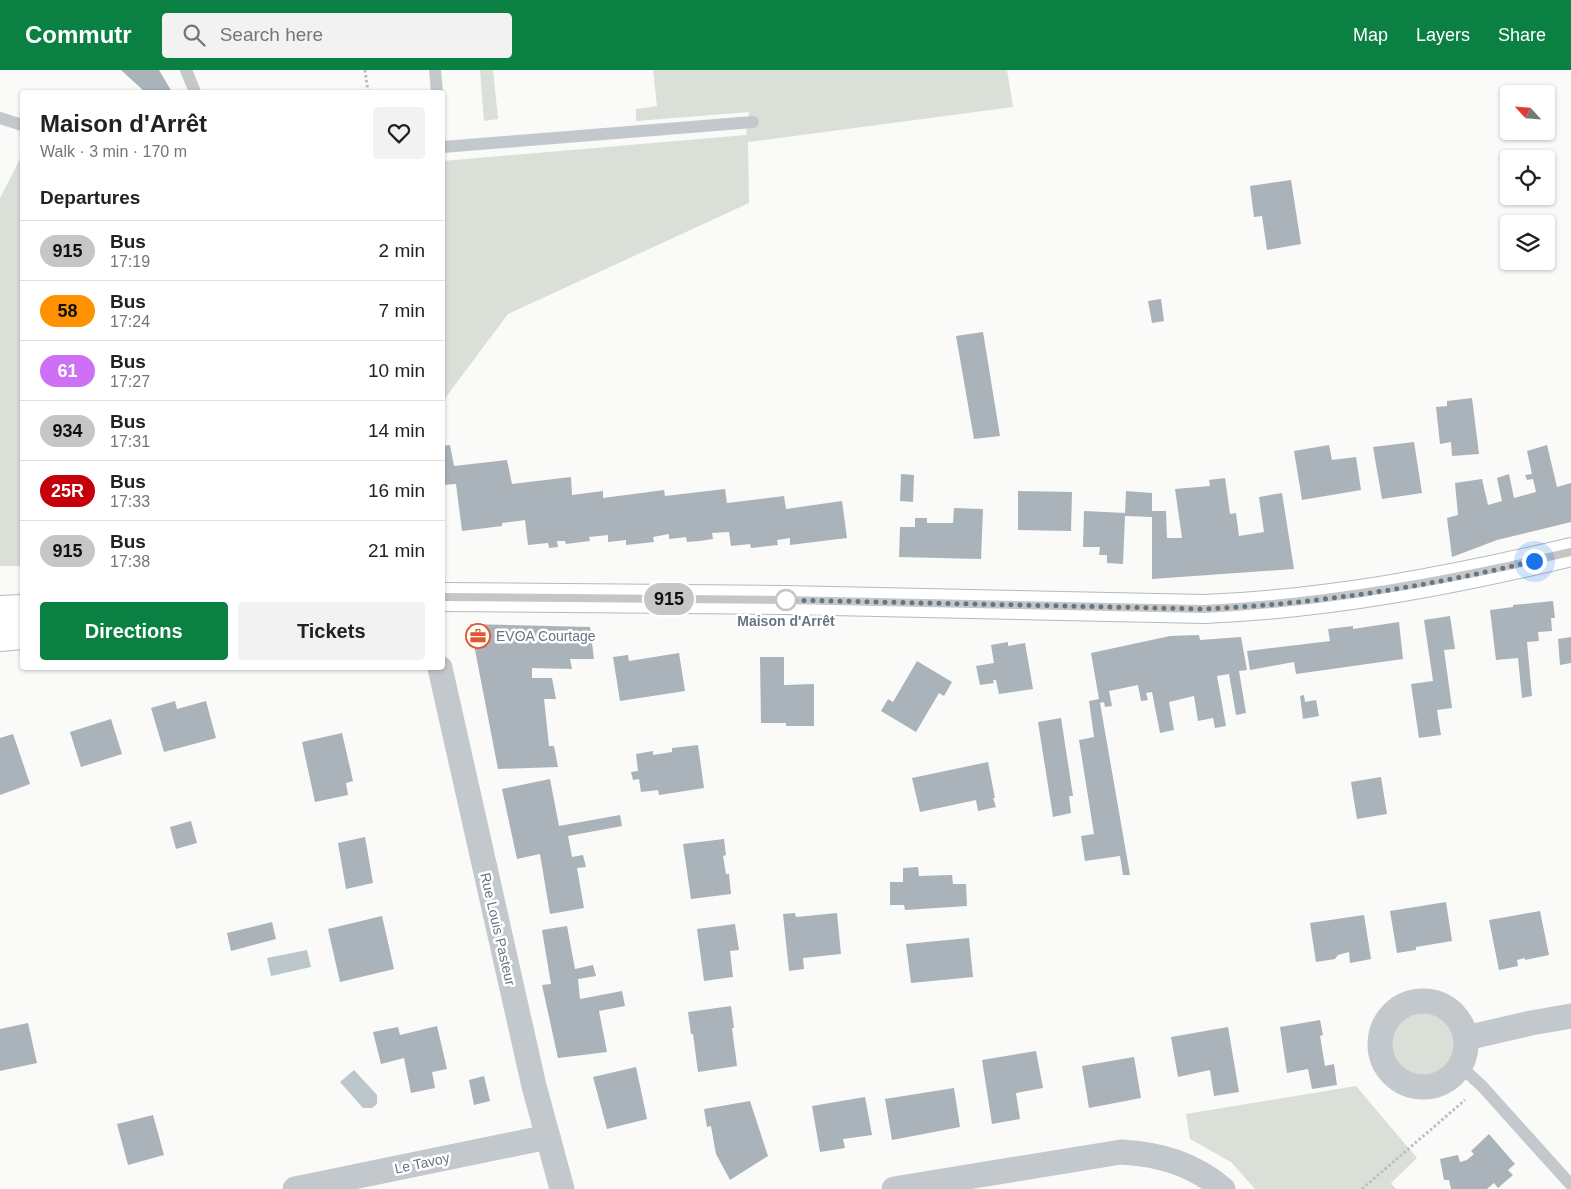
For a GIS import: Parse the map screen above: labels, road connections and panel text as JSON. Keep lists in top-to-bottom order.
{
  "streets": {
    "street": ["Rue Louis Pasteur", "Le Tavoy"]
  },
  "crossings": [
    ["Rue Louis Pasteur", "Le Tavoy"]
  ],
  "places": {
    "other": ["Maison d'Arrêt"],
    "office": ["EVOA Courtage"]
  },
  "lines": ["bus line 915"],
  "north": "top left",
  "page": {
    "header": "Commutr",
    "search": "Search here",
    "nav": ["Map", "Layers", "Share"],
    "on_map": "915",
    "heading": [
      ["Maison d'Arrêt", "Walk · 3 min · 170 m"],
      "Departures"
    ],
    "list": [
      {
        "mark": "915",
        "name": "Bus",
        "note": "17:19",
        "value": "2 min"
      },
      {
        "mark": "58",
        "name": "Bus",
        "note": "17:24",
        "value": "7 min"
      },
      {
        "mark": "61",
        "name": "Bus",
        "note": "17:27",
        "value": "10 min"
      },
      {
        "mark": "934",
        "name": "Bus",
        "note": "17:31",
        "value": "14 min"
      },
      {
        "mark": "25R",
        "name": "Bus",
        "note": "17:33",
        "value": "16 min"
      },
      {
        "mark": "915",
        "name": "Bus",
        "note": "17:38",
        "value": "21 min"
      }
    ],
    "buttons": ["Directions", "Tickets"]
  }
}
